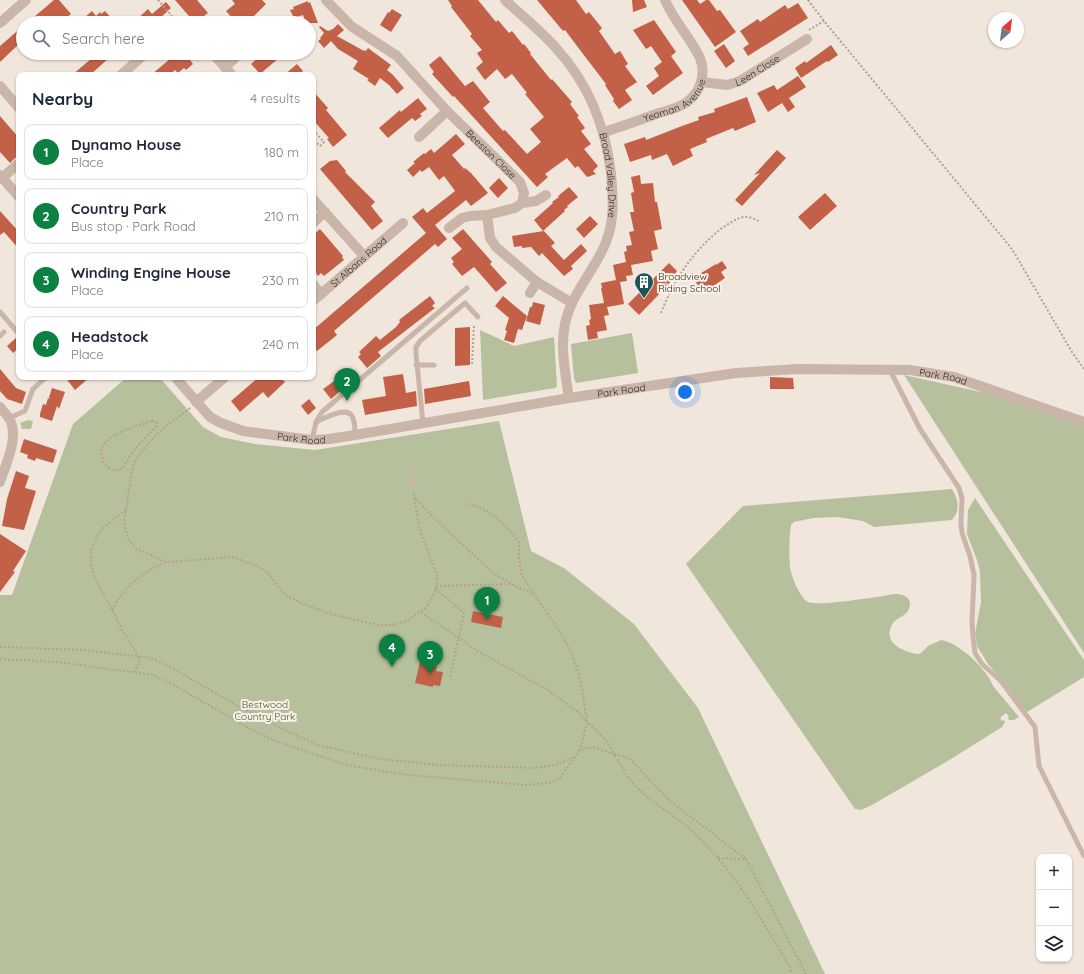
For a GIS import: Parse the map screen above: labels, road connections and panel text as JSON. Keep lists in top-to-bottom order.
{
  "streets": {
    "street": [
      "Leen Close",
      "Yeoman Avenue",
      "Beeston Close",
      "Broad Valley Drive",
      "St Albans Road",
      "Park Road"
    ]
  },
  "crossings": [
    ["Leen Close", "Yeoman Avenue"],
    ["Yeoman Avenue", "Broad Valley Drive"],
    ["Broad Valley Drive", "Park Road"]
  ],
  "parks": ["Bestwood Country Park"],
  "places": {
    "building": ["Broadview Riding School"]
  },
  "north": "top right",
  "page": {
    "search": "Search here",
    "heading": ["Nearby", "4 results"],
    "list": [
      {
        "mark": "1",
        "name": "Dynamo House",
        "note": "Place",
        "value": "180 m"
      },
      {
        "mark": "2",
        "name": "Country Park",
        "note": "Bus stop · Park Road",
        "value": "210 m"
      },
      {
        "mark": "3",
        "name": "Winding Engine House",
        "note": "Place",
        "value": "230 m"
      },
      {
        "mark": "4",
        "name": "Headstock",
        "note": "Place",
        "value": "240 m"
      }
    ],
    "pins": [
      "2",
      "1",
      "4",
      "3"
    ],
    "map_buttons": ["+", "−"]
  }
}
